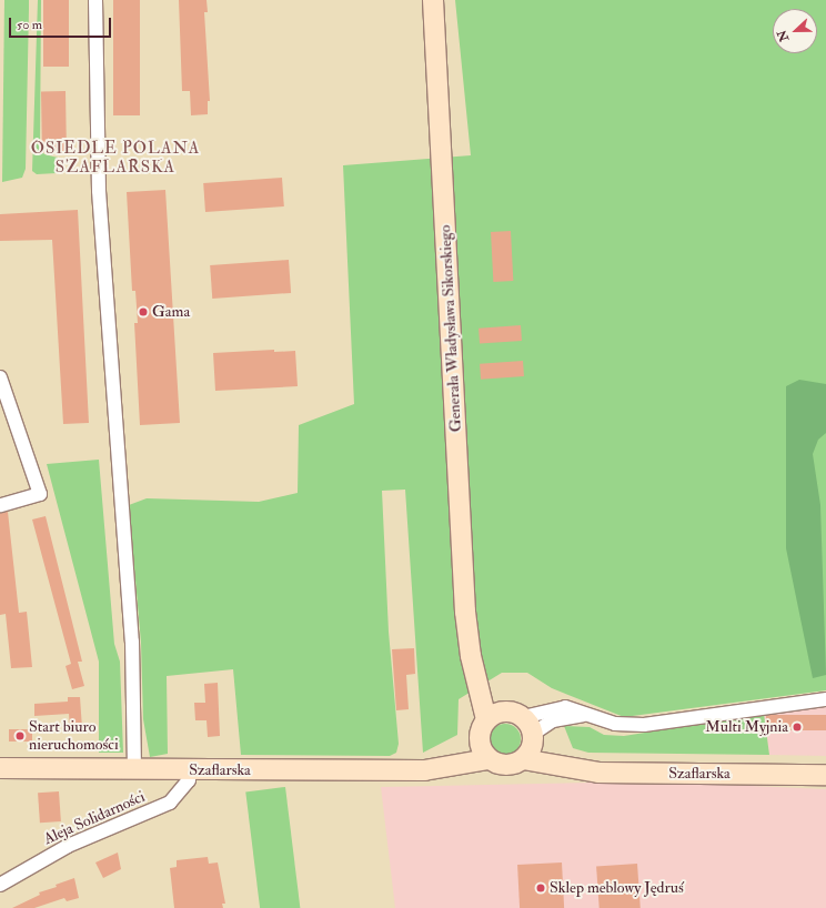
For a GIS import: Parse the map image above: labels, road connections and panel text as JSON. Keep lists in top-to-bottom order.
{
  "streets": {
    "street": ["Generała Władysława Sikorskiego", "Szaflarska", "Aleja Solidarności"]
  },
  "crossings": [
    ["Generała Władysława Sikorskiego", "Szaflarska"],
    ["Szaflarska", "Aleja Solidarności"]
  ],
  "districts": ["OSIEDLE POLANA SZAFLARSKA"],
  "places": [
    "Gama",
    "Multi Myjnia",
    "Start biuro nieruchomości",
    "Sklep meblowy Jędruś"
  ],
  "scale_bar": "50 m",
  "north": "left"
}
